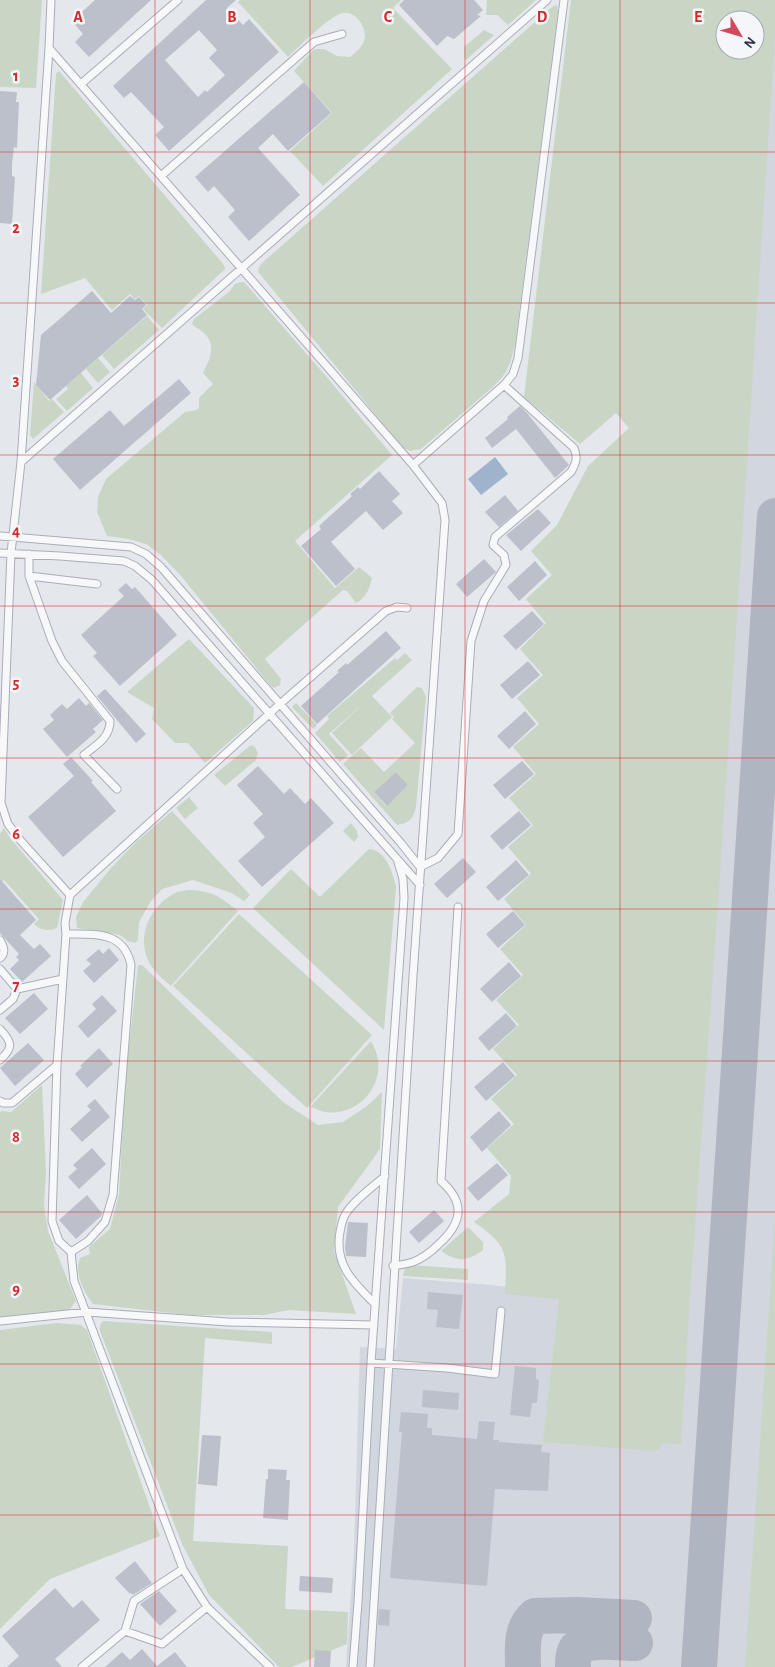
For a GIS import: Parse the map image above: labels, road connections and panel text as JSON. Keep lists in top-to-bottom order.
{
  "north": "bottom right",
  "grid": {
    "columns": [
      "A",
      "B",
      "C",
      "D",
      "E"
    ],
    "rows": [
      "1",
      "2",
      "3",
      "4",
      "5",
      "6",
      "7",
      "8",
      "9"
    ]
  }
}
